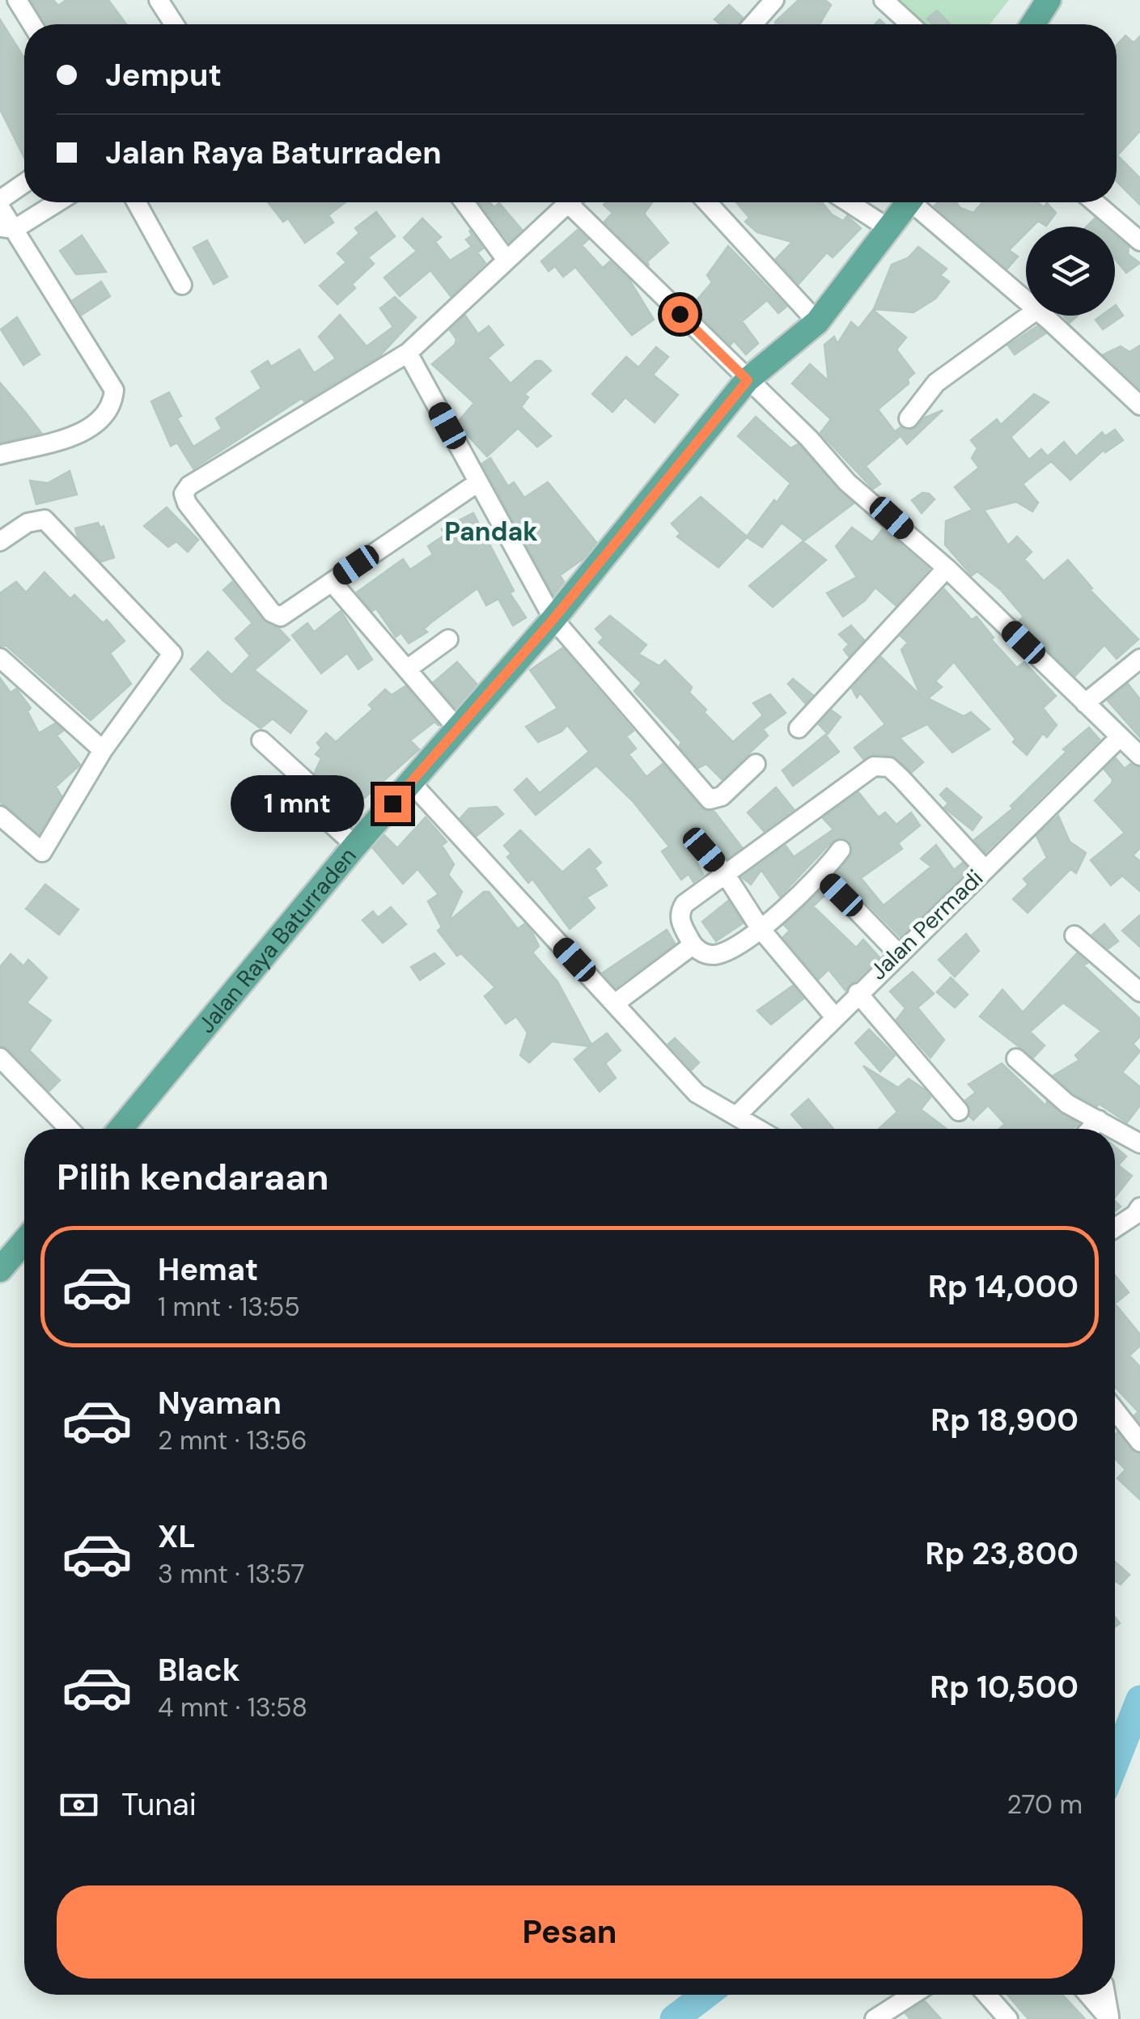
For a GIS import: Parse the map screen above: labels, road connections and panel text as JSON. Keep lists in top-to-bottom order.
{
  "streets": {
    "main road": ["Jalan Raya Baturraden"],
    "street": ["Jalan Permadi"]
  },
  "districts": ["Pandak"],
  "page": {
    "banner": ["Jemput", "Jalan Raya Baturraden"],
    "bubble": "1 mnt",
    "heading": "Pilih kendaraan",
    "list": [
      {
        "name": "Hemat",
        "note": "1 mnt · 13:55",
        "value": "Rp 14,000"
      },
      {
        "name": "Nyaman",
        "note": "2 mnt · 13:56",
        "value": "Rp 18,900"
      },
      {
        "name": "XL",
        "note": "3 mnt · 13:57",
        "value": "Rp 23,800"
      },
      {
        "name": "Black",
        "note": "4 mnt · 13:58",
        "value": "Rp 10,500"
      }
    ],
    "pay": ["Tunai", "270 m"],
    "buttons": "Pesan"
  }
}
